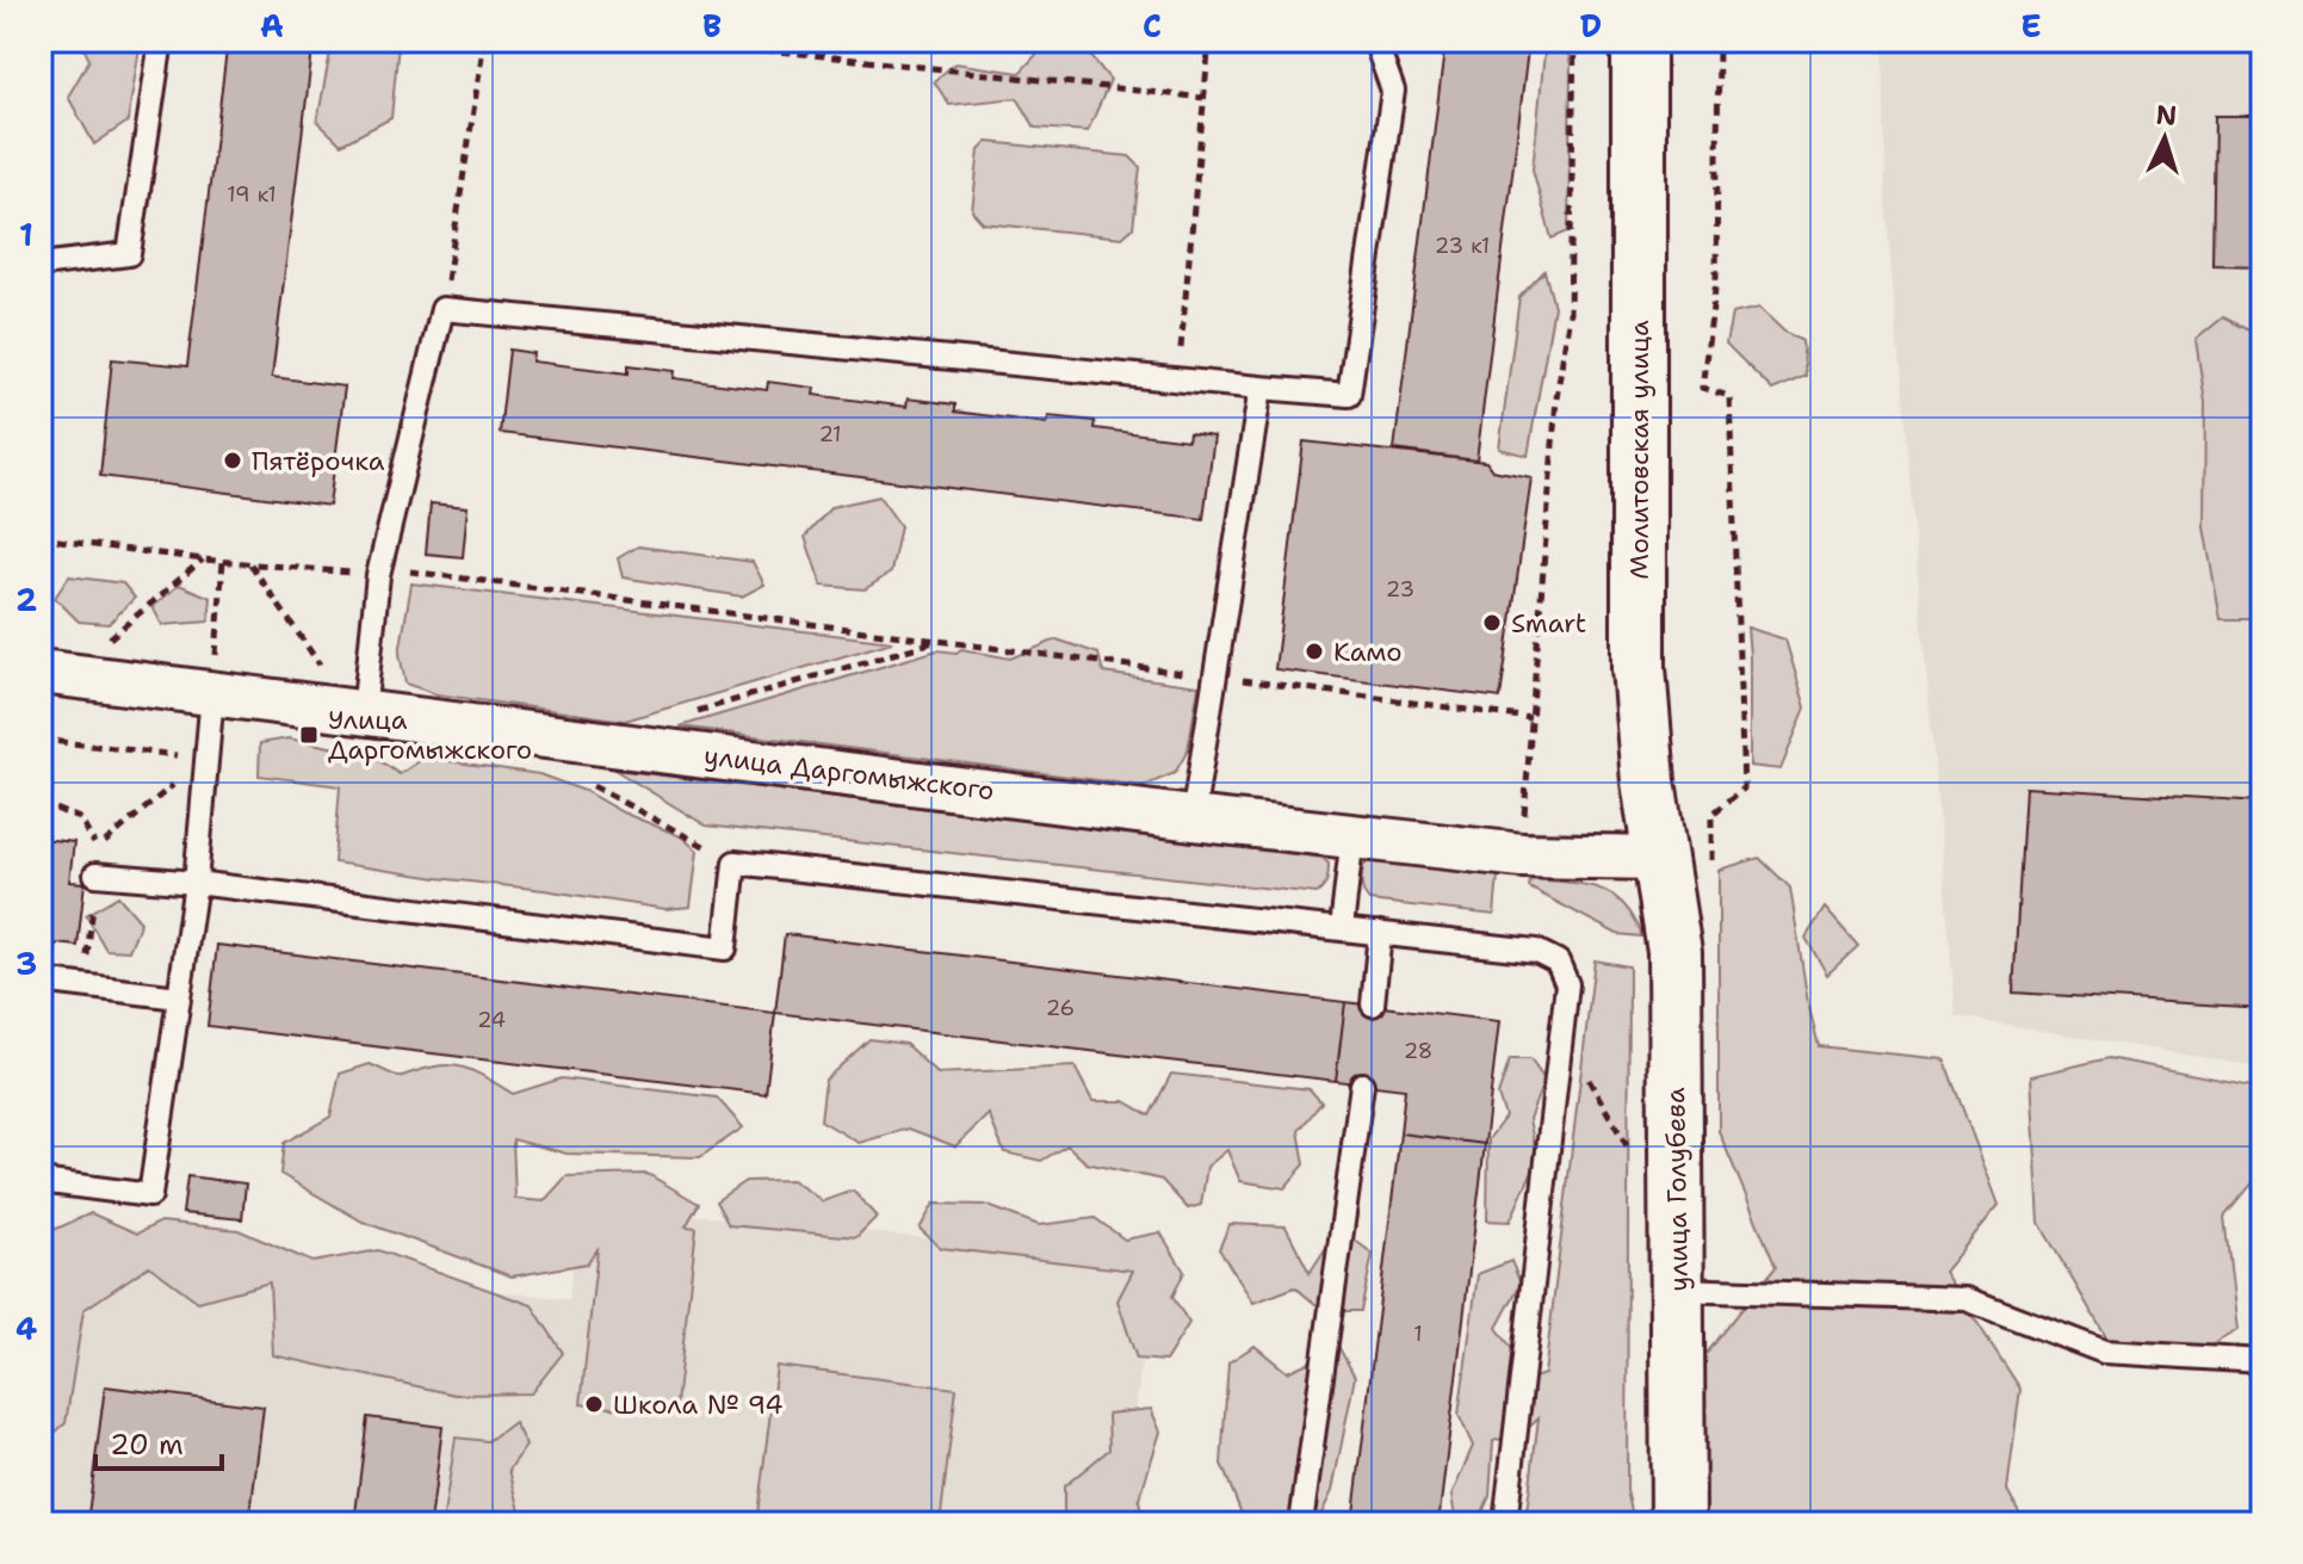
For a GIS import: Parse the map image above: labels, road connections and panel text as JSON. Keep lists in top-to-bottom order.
{
  "streets": {
    "street": ["Молитовская улица", "улица Даргомыжского", "улица Голубева"]
  },
  "crossings": [
    ["Молитовская улица", "улица Даргомыжского"],
    ["Молитовская улица", "улица Голубева"],
    ["улица Даргомыжского", "улица Голубева"]
  ],
  "places": {
    "other": [
      "Пятёрочка",
      "Smart",
      "Камо",
      "Школа № 94"
    ],
    "transit": ["Улица Даргомыжского"]
  },
  "house_numbers": [
    "19 к1",
    "23 к1",
    "21",
    "23",
    "26",
    "24",
    "28",
    "1"
  ],
  "scale_bar": "20 m",
  "north": "top",
  "grid": {
    "columns": [
      "A",
      "B",
      "C",
      "D",
      "E"
    ],
    "rows": [
      "1",
      "2",
      "3",
      "4"
    ]
  }
}
